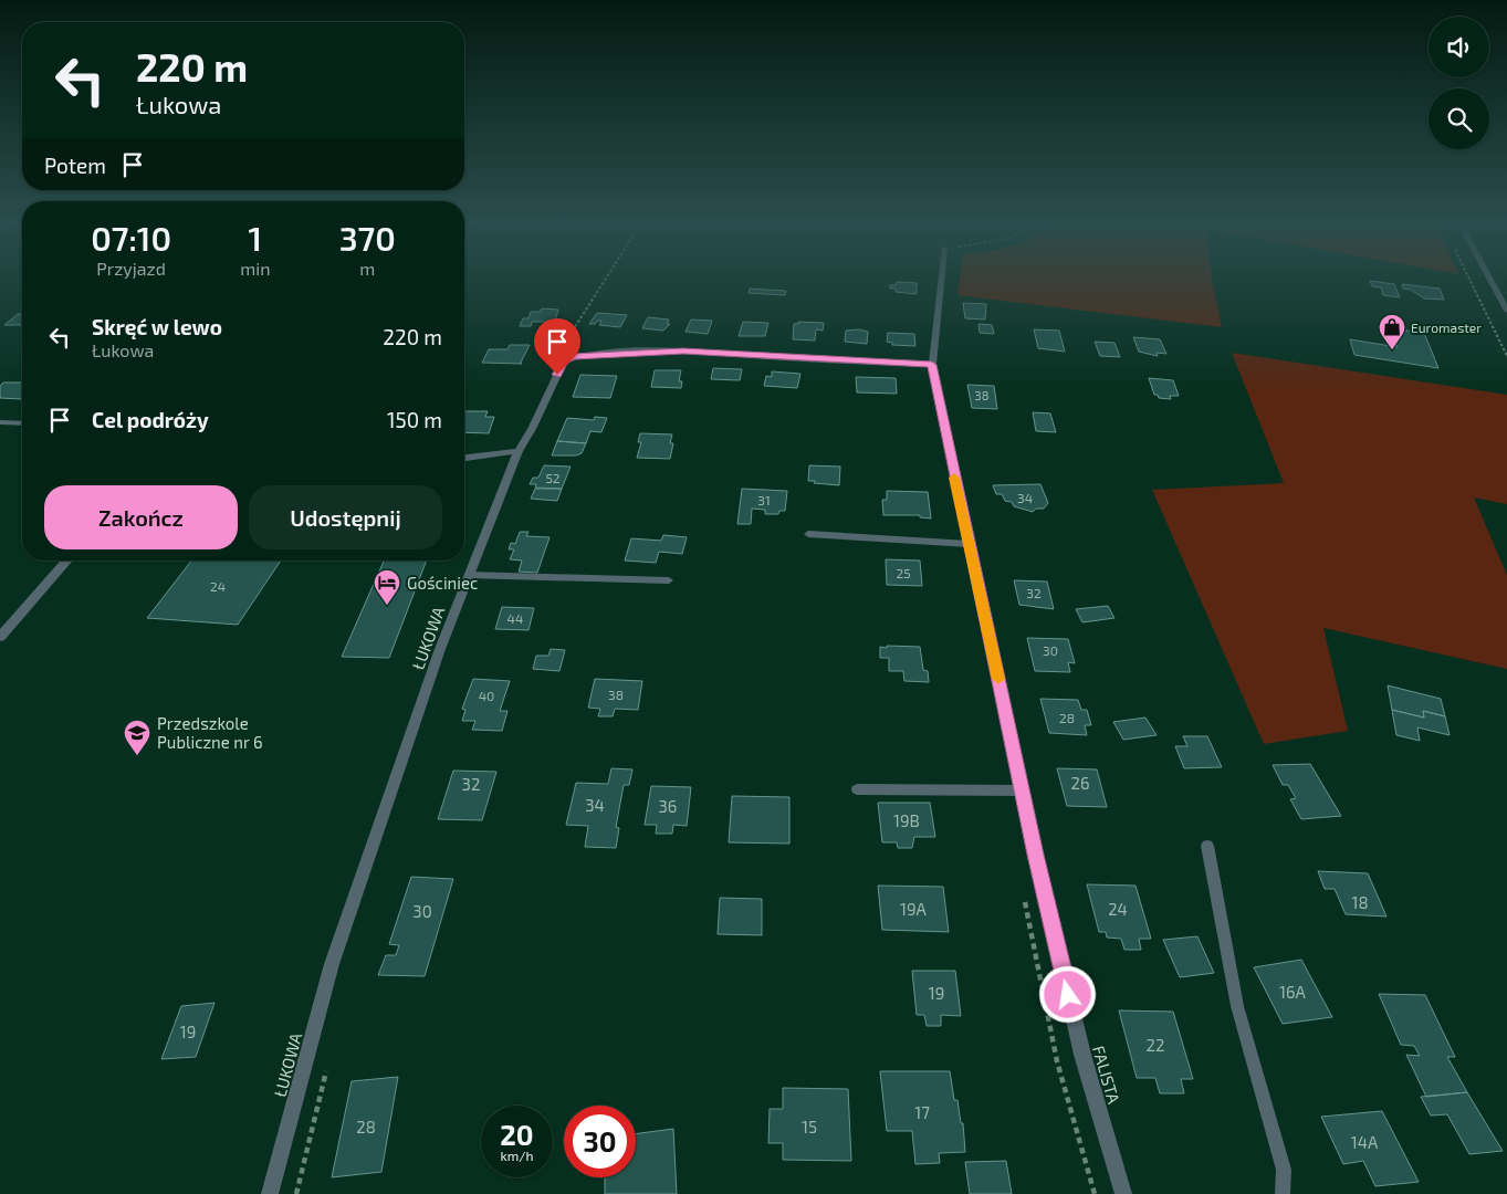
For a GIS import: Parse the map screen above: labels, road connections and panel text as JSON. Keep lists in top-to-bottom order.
{
  "streets": {
    "street": ["ŁUKOWA", "FALISTA"]
  },
  "places": {
    "shop": ["Euromaster"],
    "hotel": ["Gościniec"],
    "school or university": ["Przedszkole Publiczne nr 6"]
  },
  "house_numbers": [
    "38",
    "52",
    "34",
    "31",
    "25",
    "24",
    "32",
    "44",
    "30",
    "38",
    "40",
    "28",
    "26",
    "32",
    "34",
    "36",
    "19B",
    "18",
    "19A",
    "24",
    "30",
    "16A",
    "19",
    "19",
    "22",
    "17",
    "28",
    "15",
    "14A"
  ],
  "page": {
    "turn": ["220 m", "Łukowa"],
    "then": "Potem",
    "eta": [
      "07:10",
      "Przyjazd",
      "1",
      "min",
      "370",
      "m"
    ],
    "list": [
      {
        "name": "Skręć w lewo",
        "note": "Łukowa",
        "value": "220 m"
      },
      {
        "name": "Cel podróży",
        "value": "150 m"
      }
    ],
    "buttons": ["Zakończ", "Udostępnij"],
    "speed": "20 km/h",
    "limit": "30"
  }
}
